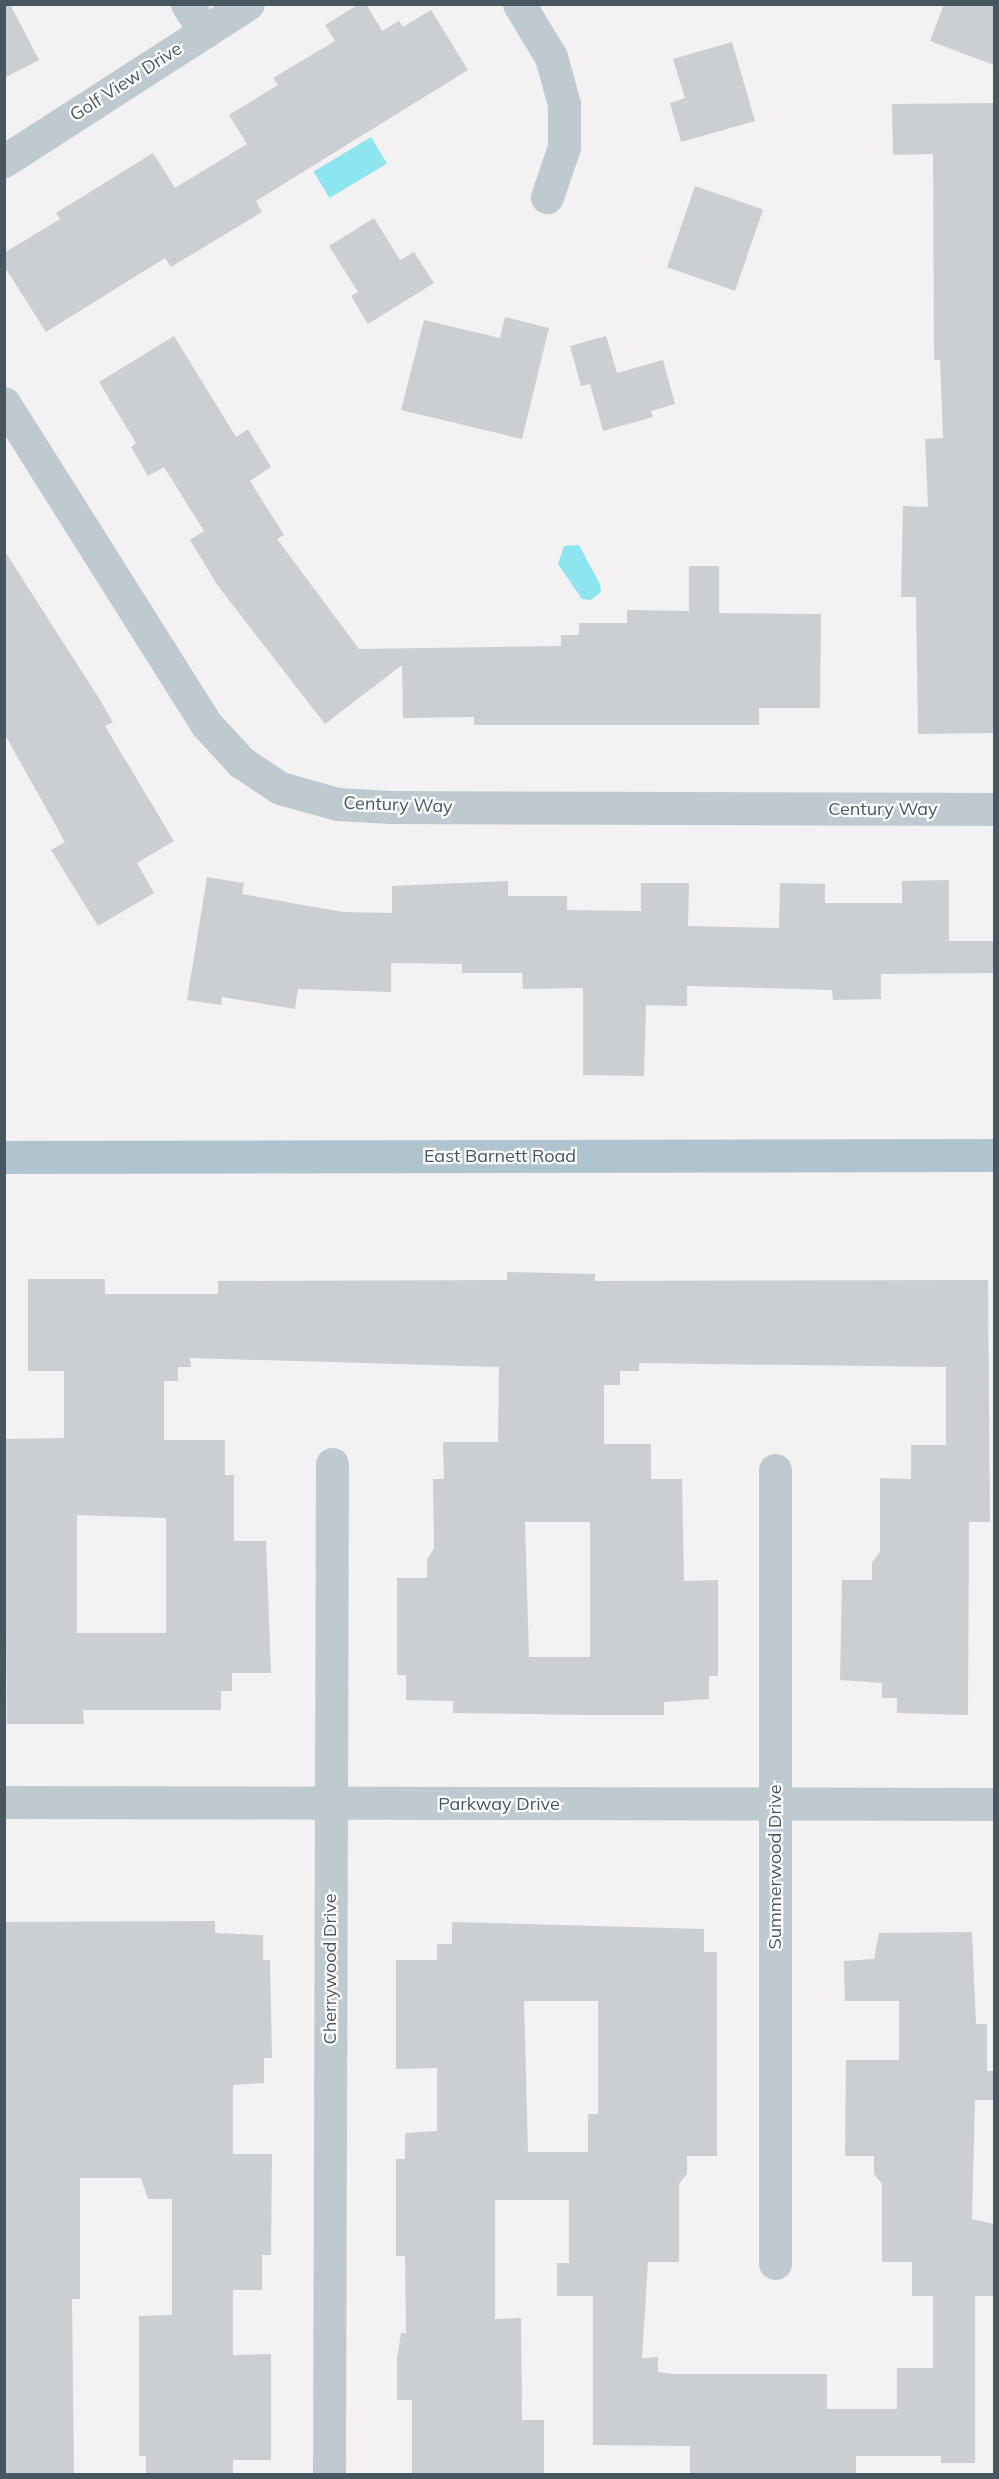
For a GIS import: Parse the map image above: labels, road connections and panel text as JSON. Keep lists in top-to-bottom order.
{
  "streets": {
    "main road": ["East Barnett Road"],
    "street": [
      "Golf View Drive",
      "Century Way",
      "Parkway Drive",
      "Summerwood Drive",
      "Cherrywood Drive"
    ]
  },
  "crossings": [
    ["Parkway Drive", "Summerwood Drive"],
    ["Parkway Drive", "Cherrywood Drive"]
  ]
}
